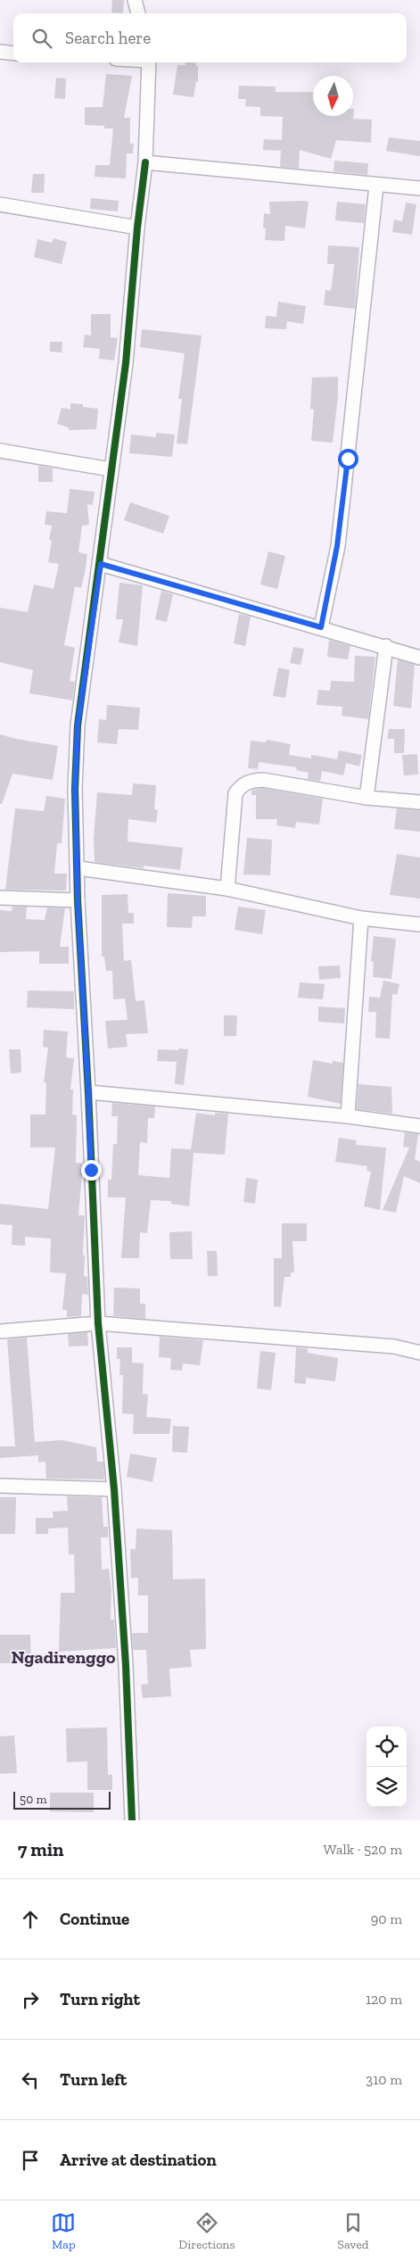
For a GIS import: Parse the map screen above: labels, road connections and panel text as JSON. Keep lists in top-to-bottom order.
{
  "districts": ["Ngadirenggo"],
  "scale_bar": "50 m",
  "north": "bottom",
  "page": {
    "search": "Search here",
    "scale": "50 m",
    "heading": ["7 min", "Walk · 520 m"],
    "list": [
      ["Continue", "90 m"],
      ["Turn right", "120 m"],
      ["Turn left", "310 m"],
      "Arrive at destination"
    ],
    "nav": ["Map", "Directions", "Saved"]
  }
}
